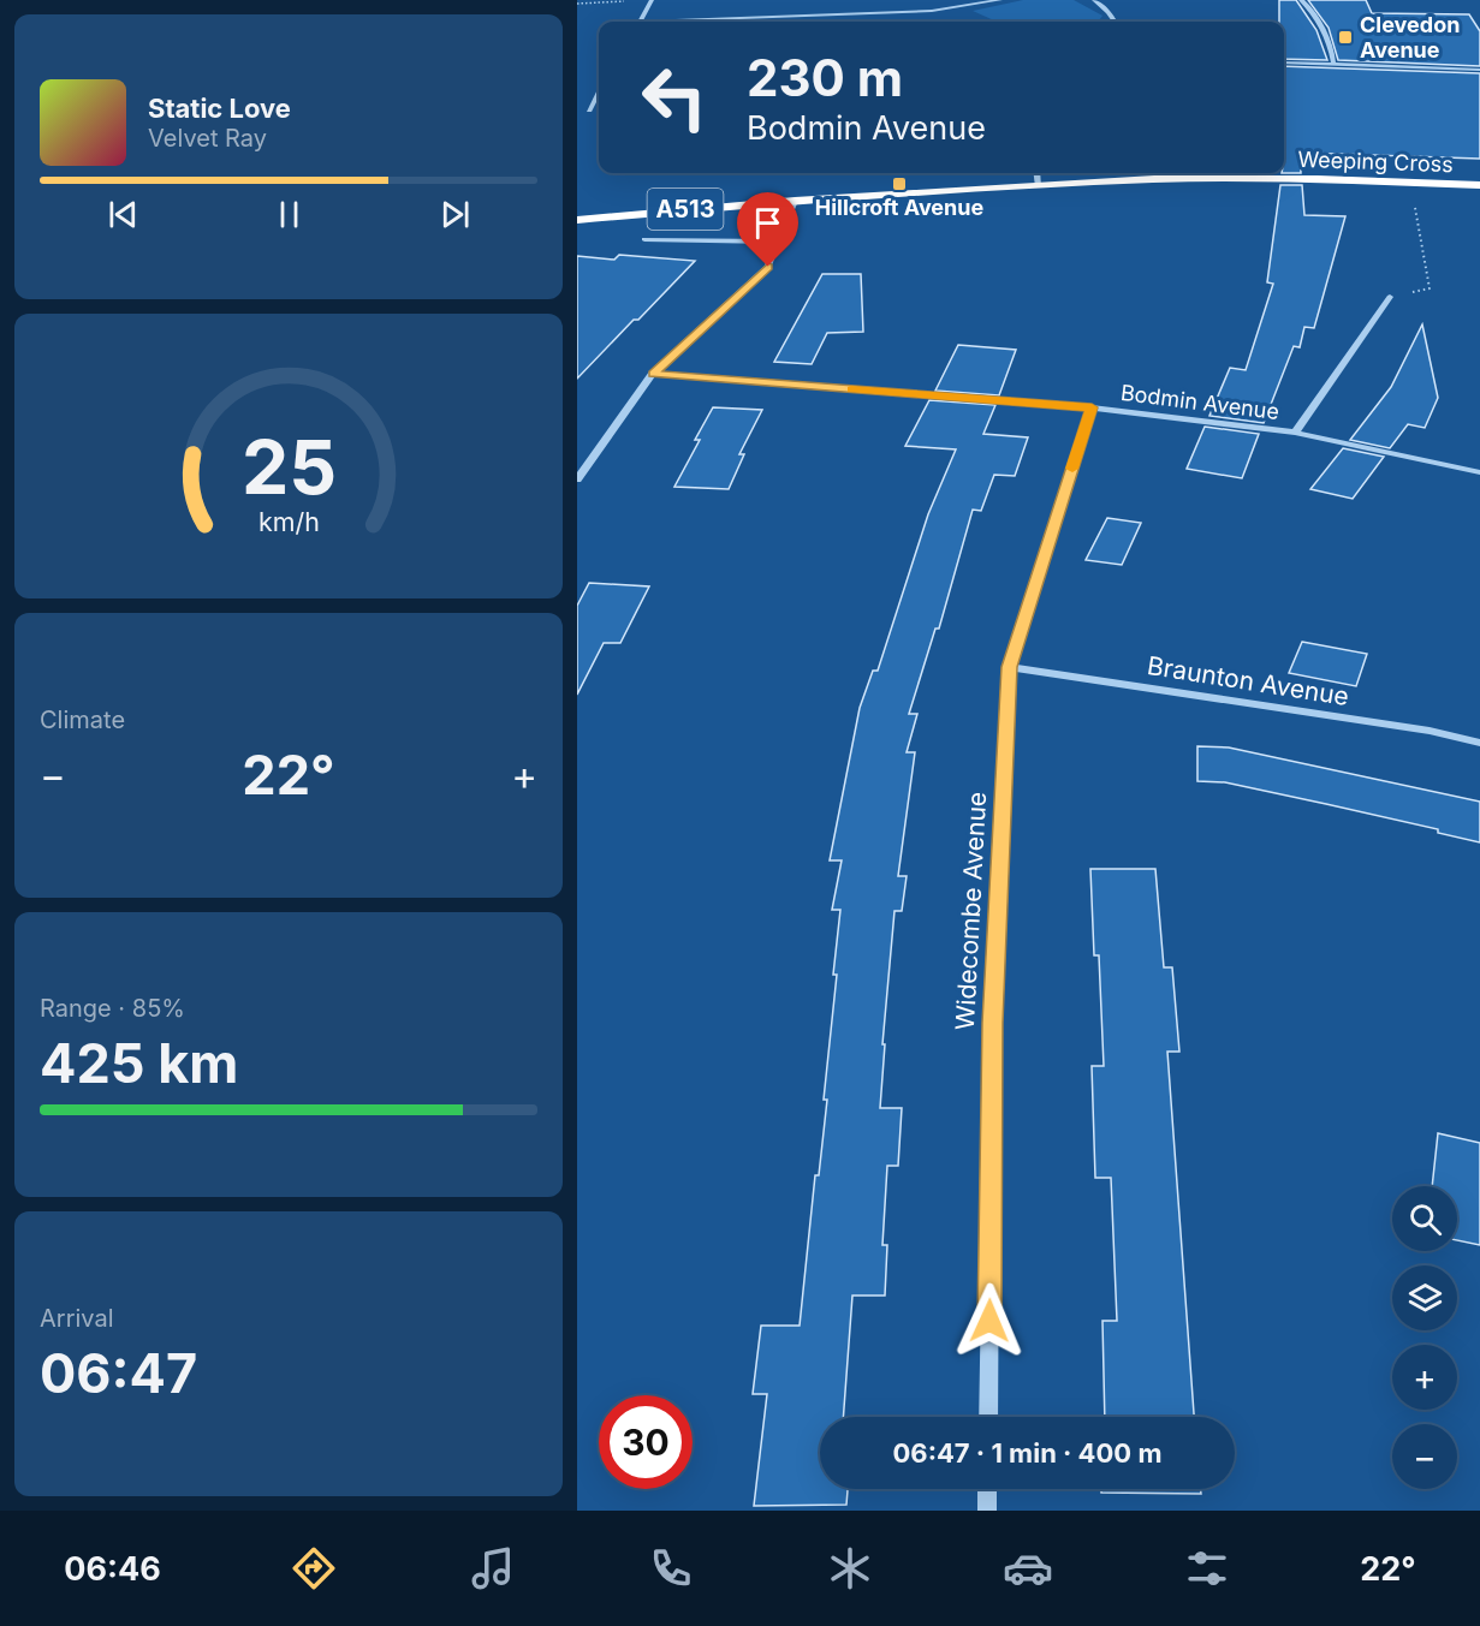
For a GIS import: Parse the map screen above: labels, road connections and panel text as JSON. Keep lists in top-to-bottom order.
{
  "streets": {
    "highway": ["Weeping Cross", "A513"],
    "street": ["Bodmin Avenue", "Braunton Avenue", "Widecombe Avenue"]
  },
  "crossings": [
    ["Weeping Cross", "A513"],
    ["Bodmin Avenue", "Widecombe Avenue"],
    ["Braunton Avenue", "Widecombe Avenue"]
  ],
  "places": {
    "transit": ["Clevedon Avenue", "Hillcroft Avenue"]
  },
  "page": {
    "turn": ["230 m", "Bodmin Avenue"],
    "song": ["Static Love", "Velvet Ray"],
    "tile": [
      "Climate",
      ["Range · 85%", "425 km"],
      ["Arrival", "06:47"]
    ],
    "heat": ["−", "22°", "+"],
    "map_buttons": ["+", "−"],
    "limit": "30",
    "trip": "06:47 · 1 min · 400 m",
    "tabs": ["06:46", "22°"],
    "gauge": ["25", "km/h"]
  }
}
